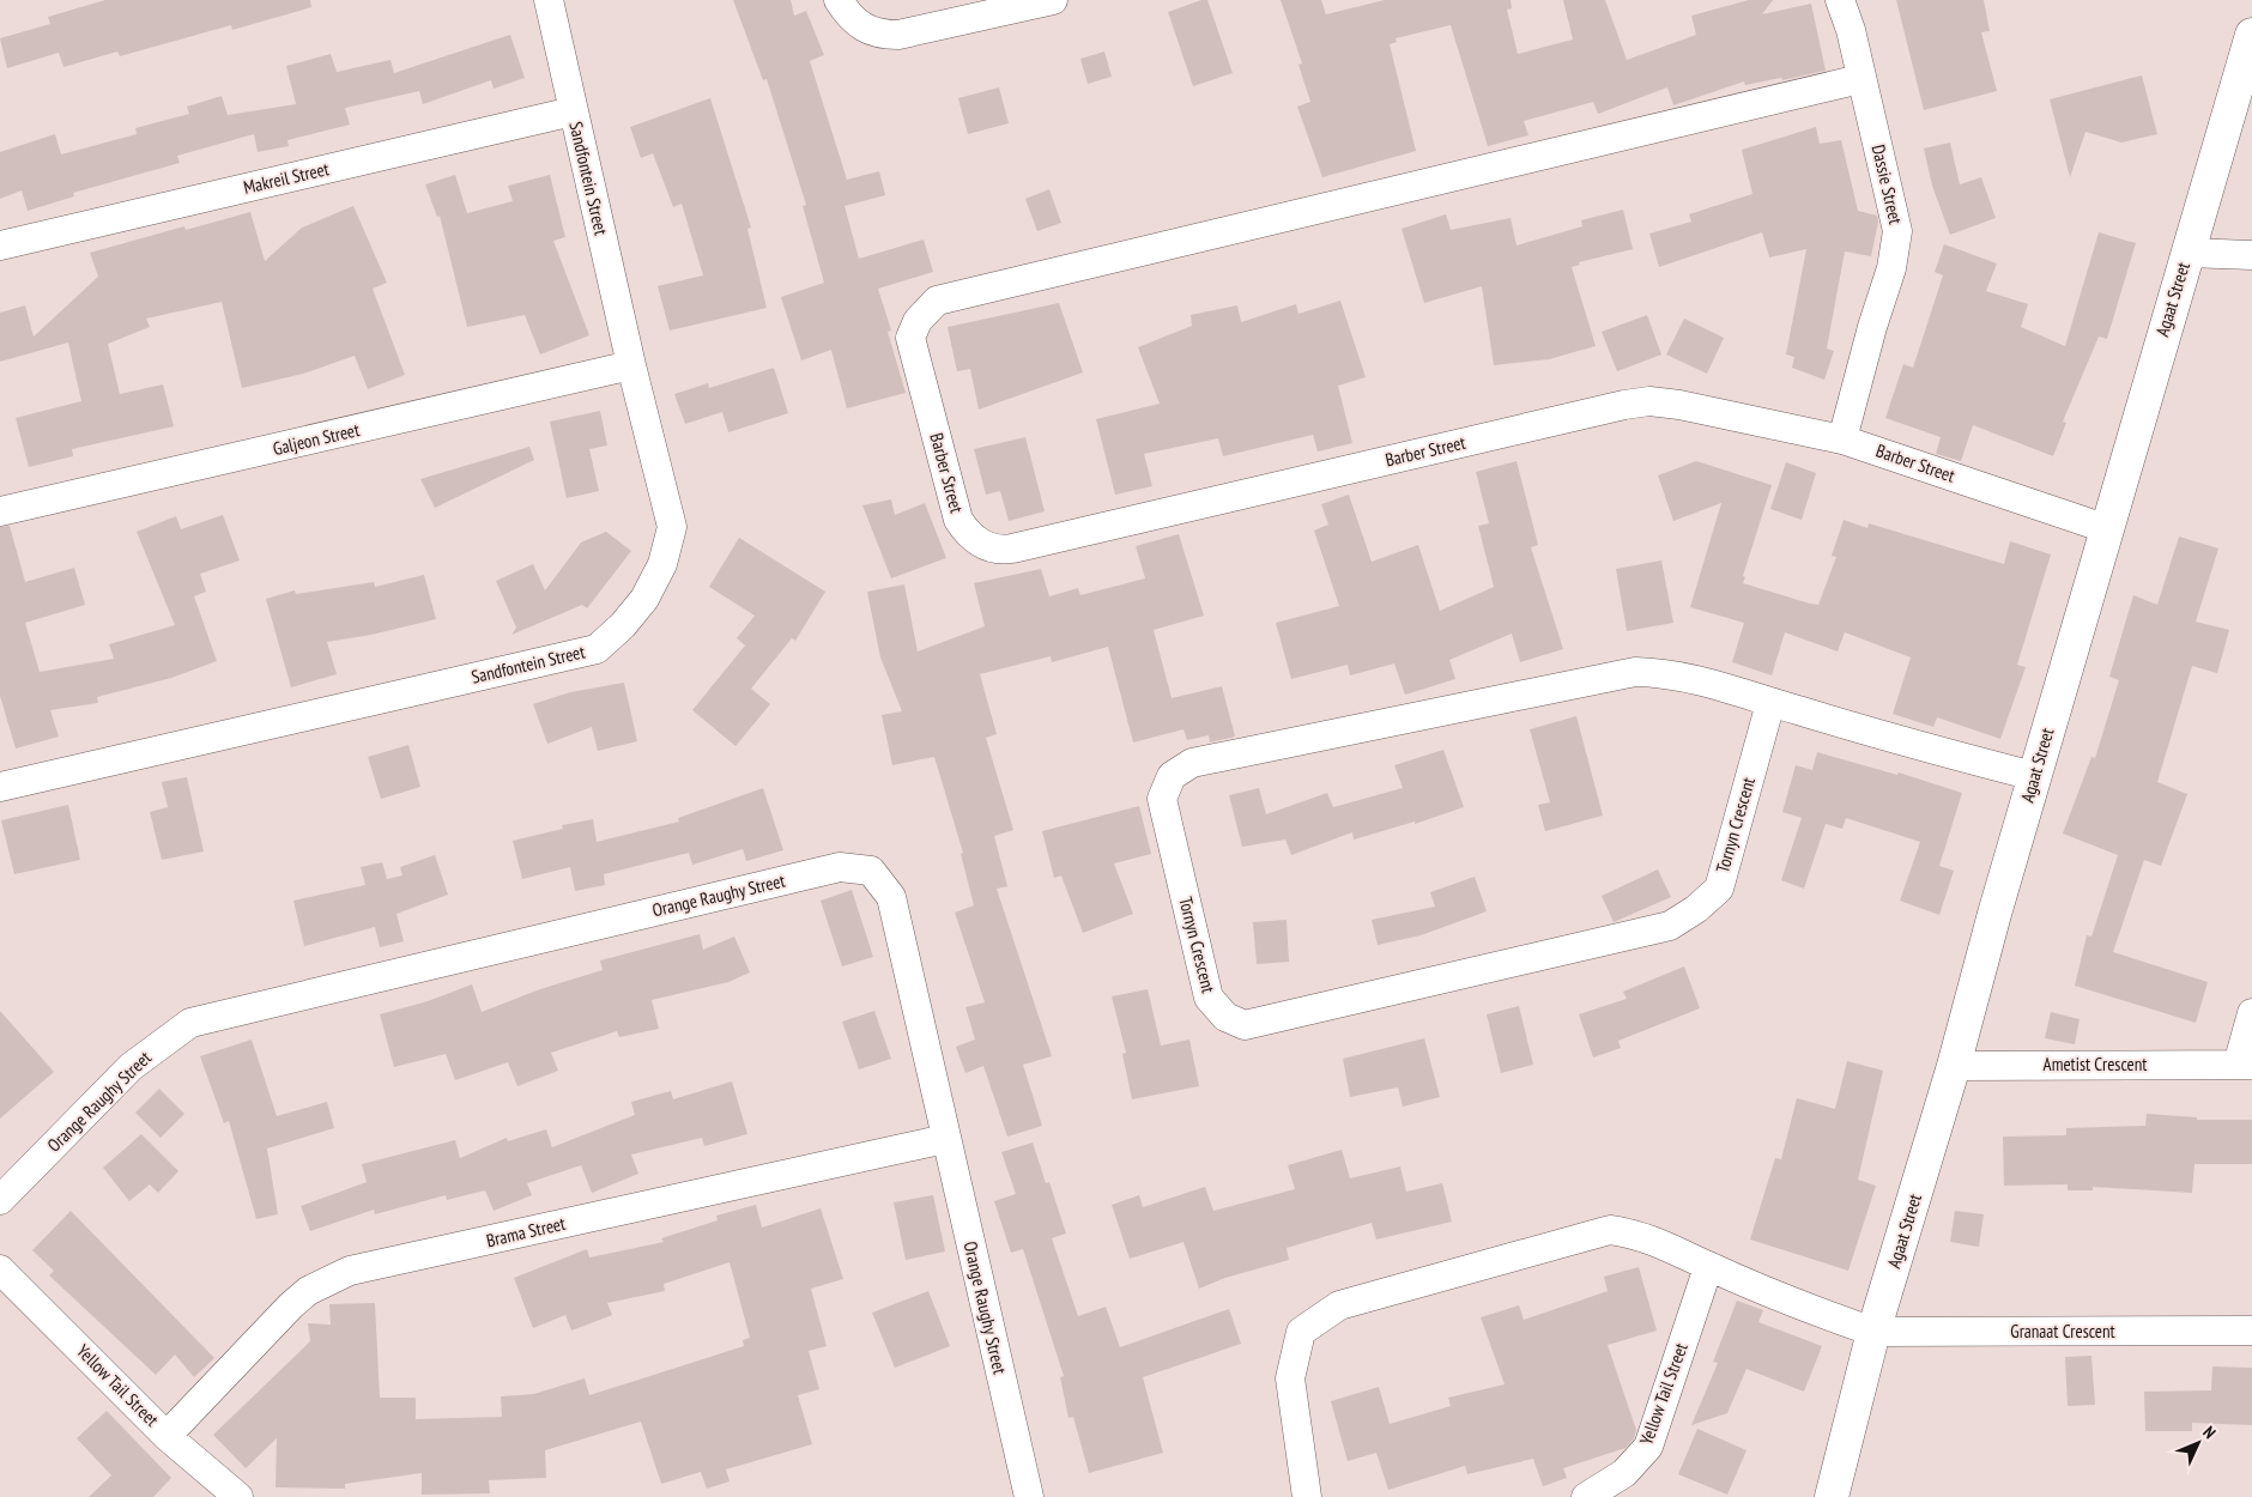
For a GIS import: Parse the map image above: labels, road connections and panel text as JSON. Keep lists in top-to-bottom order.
{
  "streets": {
    "street": [
      "Makreil Street",
      "Sandfontein Street",
      "Dassie Street",
      "Agaat Street",
      "Galjeon Street",
      "Barber Street",
      "Tornyn Crescent",
      "Orange Raughy Street",
      "Ametist Crescent",
      "Brama Street",
      "Granaat Crescent",
      "Yellow Tail Street"
    ]
  },
  "crossings": [
    ["Makreil Street", "Sandfontein Street"],
    ["Sandfontein Street", "Galjeon Street"],
    ["Dassie Street", "Barber Street"],
    ["Agaat Street", "Barber Street"],
    ["Agaat Street", "Tornyn Crescent"],
    ["Agaat Street", "Ametist Crescent"],
    ["Agaat Street", "Granaat Crescent"],
    ["Orange Raughy Street", "Brama Street"],
    ["Brama Street", "Yellow Tail Street"],
    ["Granaat Crescent", "Yellow Tail Street"]
  ],
  "north": "top right"
}
